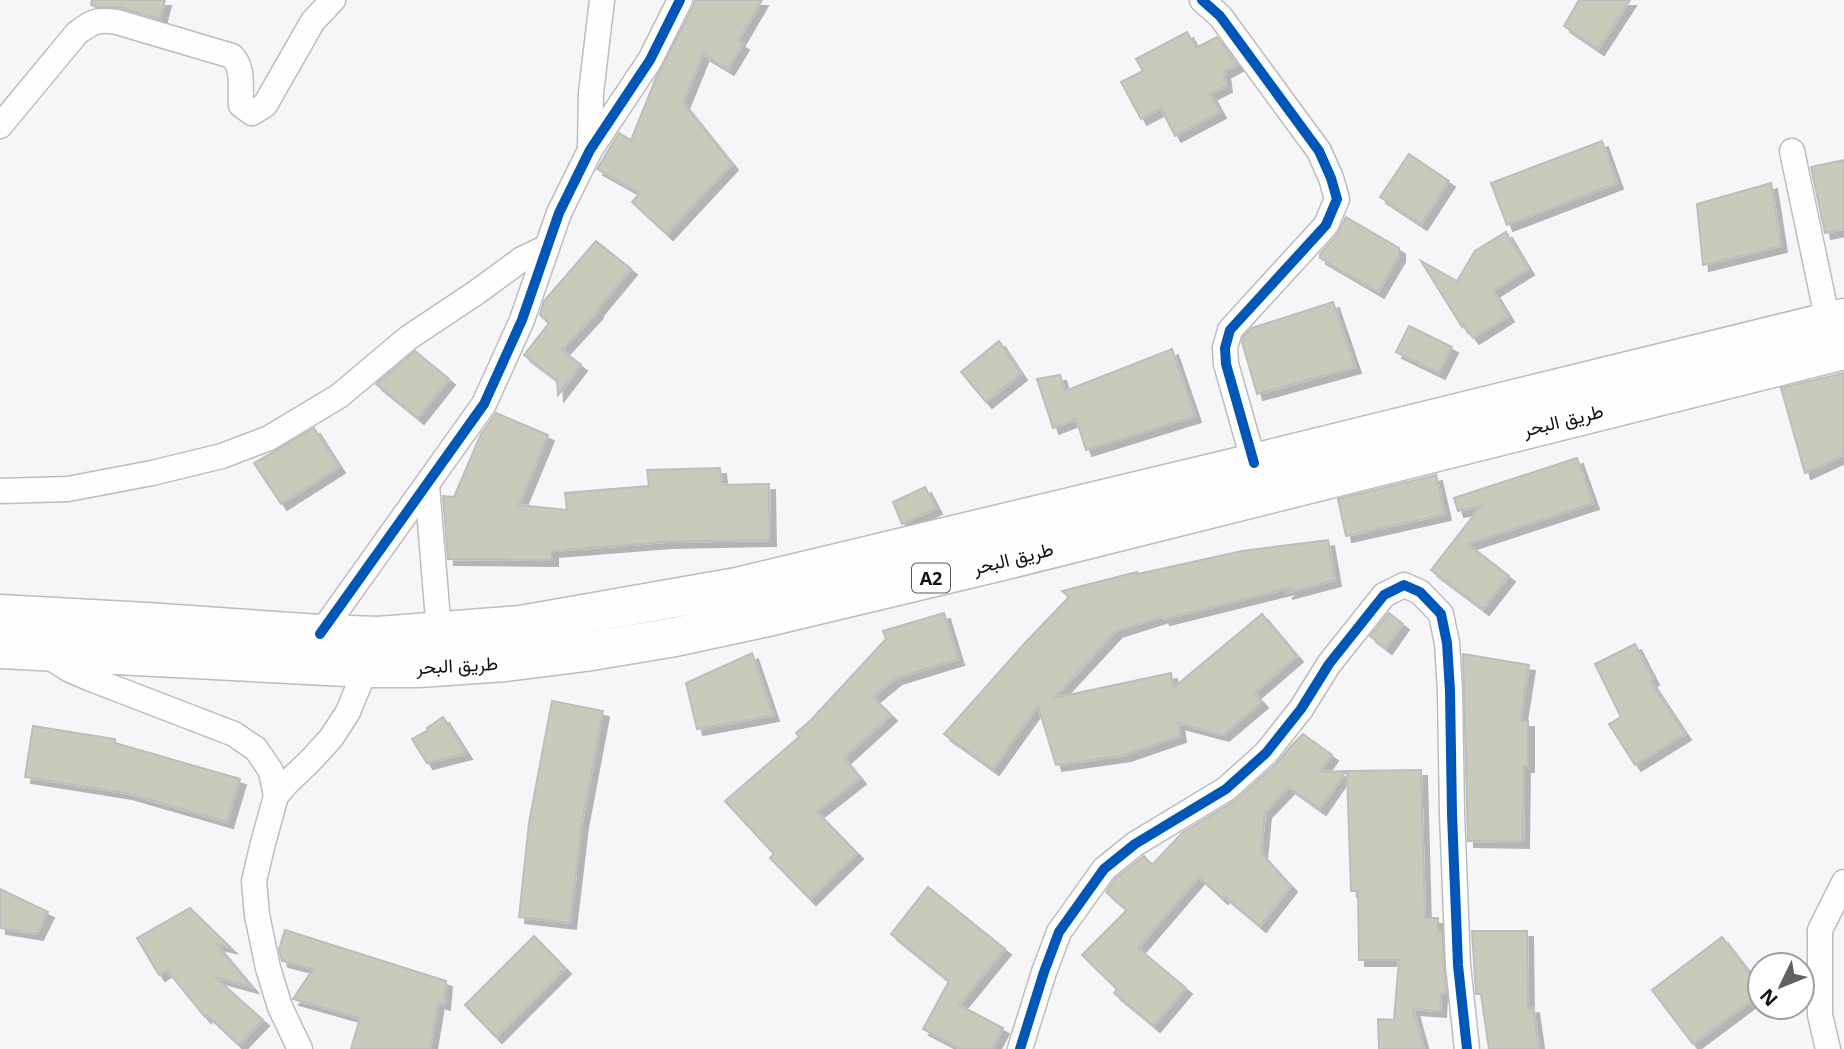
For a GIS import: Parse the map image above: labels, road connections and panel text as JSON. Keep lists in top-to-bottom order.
{
  "streets": {
    "highway": ["طريق البحر", "A2"]
  },
  "north": "bottom left"
}
